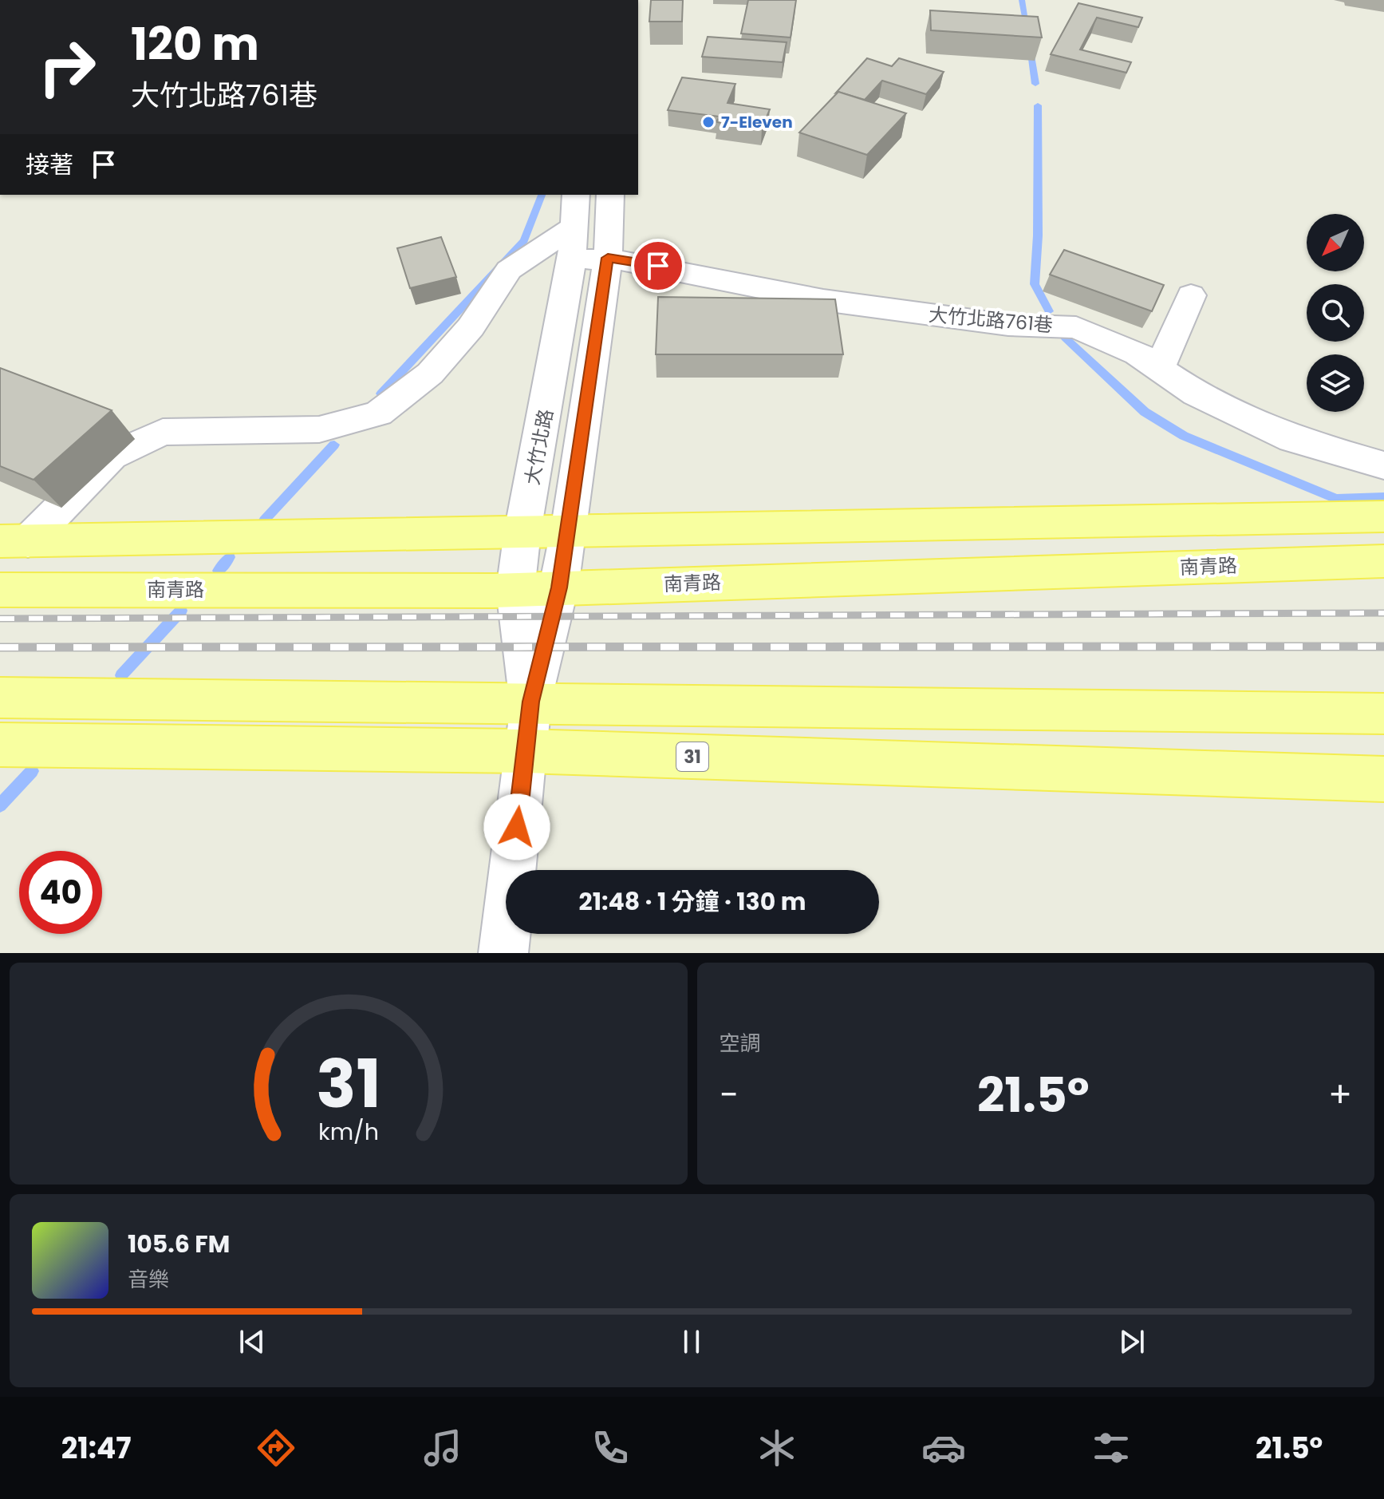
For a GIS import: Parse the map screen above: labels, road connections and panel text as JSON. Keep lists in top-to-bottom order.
{
  "streets": {
    "main road": ["南青路", "31"],
    "street": ["大竹北路761巷", "大竹北路"]
  },
  "crossings": [
    ["大竹北路761巷", "大竹北路"],
    ["大竹北路", "南青路"],
    ["大竹北路", "31"]
  ],
  "places": ["7-Eleven"],
  "north": "bottom left",
  "page": {
    "turn": ["120 m", "大竹北路761巷"],
    "then": "接著",
    "limit": "40",
    "trip": "21:48 · 1 分鐘 · 130 m",
    "tile": "空調",
    "heat": ["−", "21.5°", "+"],
    "song": ["105.6 FM", "音樂"],
    "tabs": ["21:47", "21.5°"],
    "gauge": ["31", "km/h"]
  }
}
